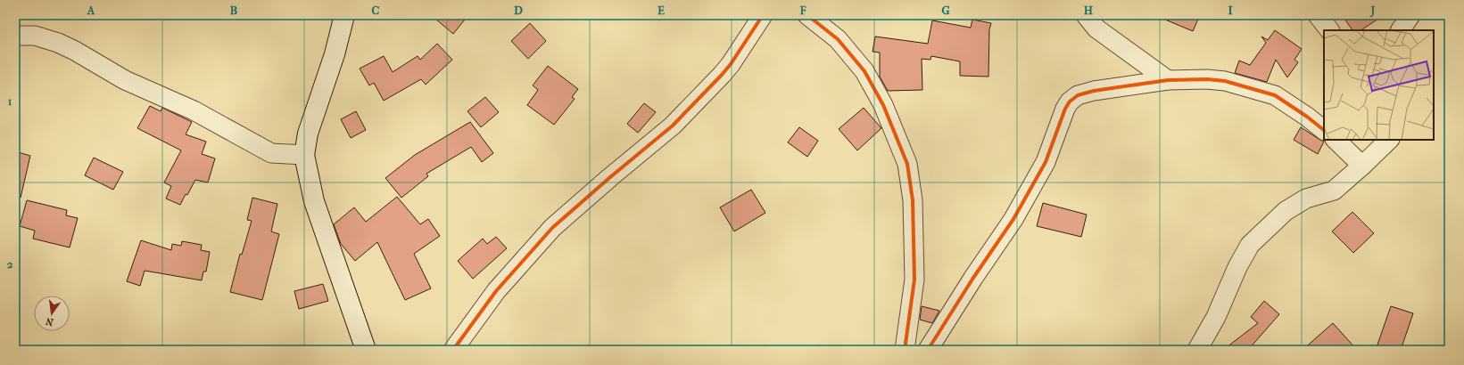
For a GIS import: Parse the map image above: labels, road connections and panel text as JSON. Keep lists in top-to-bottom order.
{
  "north": "bottom",
  "grid": {
    "columns": [
      "A",
      "B",
      "C",
      "D",
      "E",
      "F",
      "G",
      "H",
      "I",
      "J"
    ],
    "rows": ["1", "2"]
  }
}
